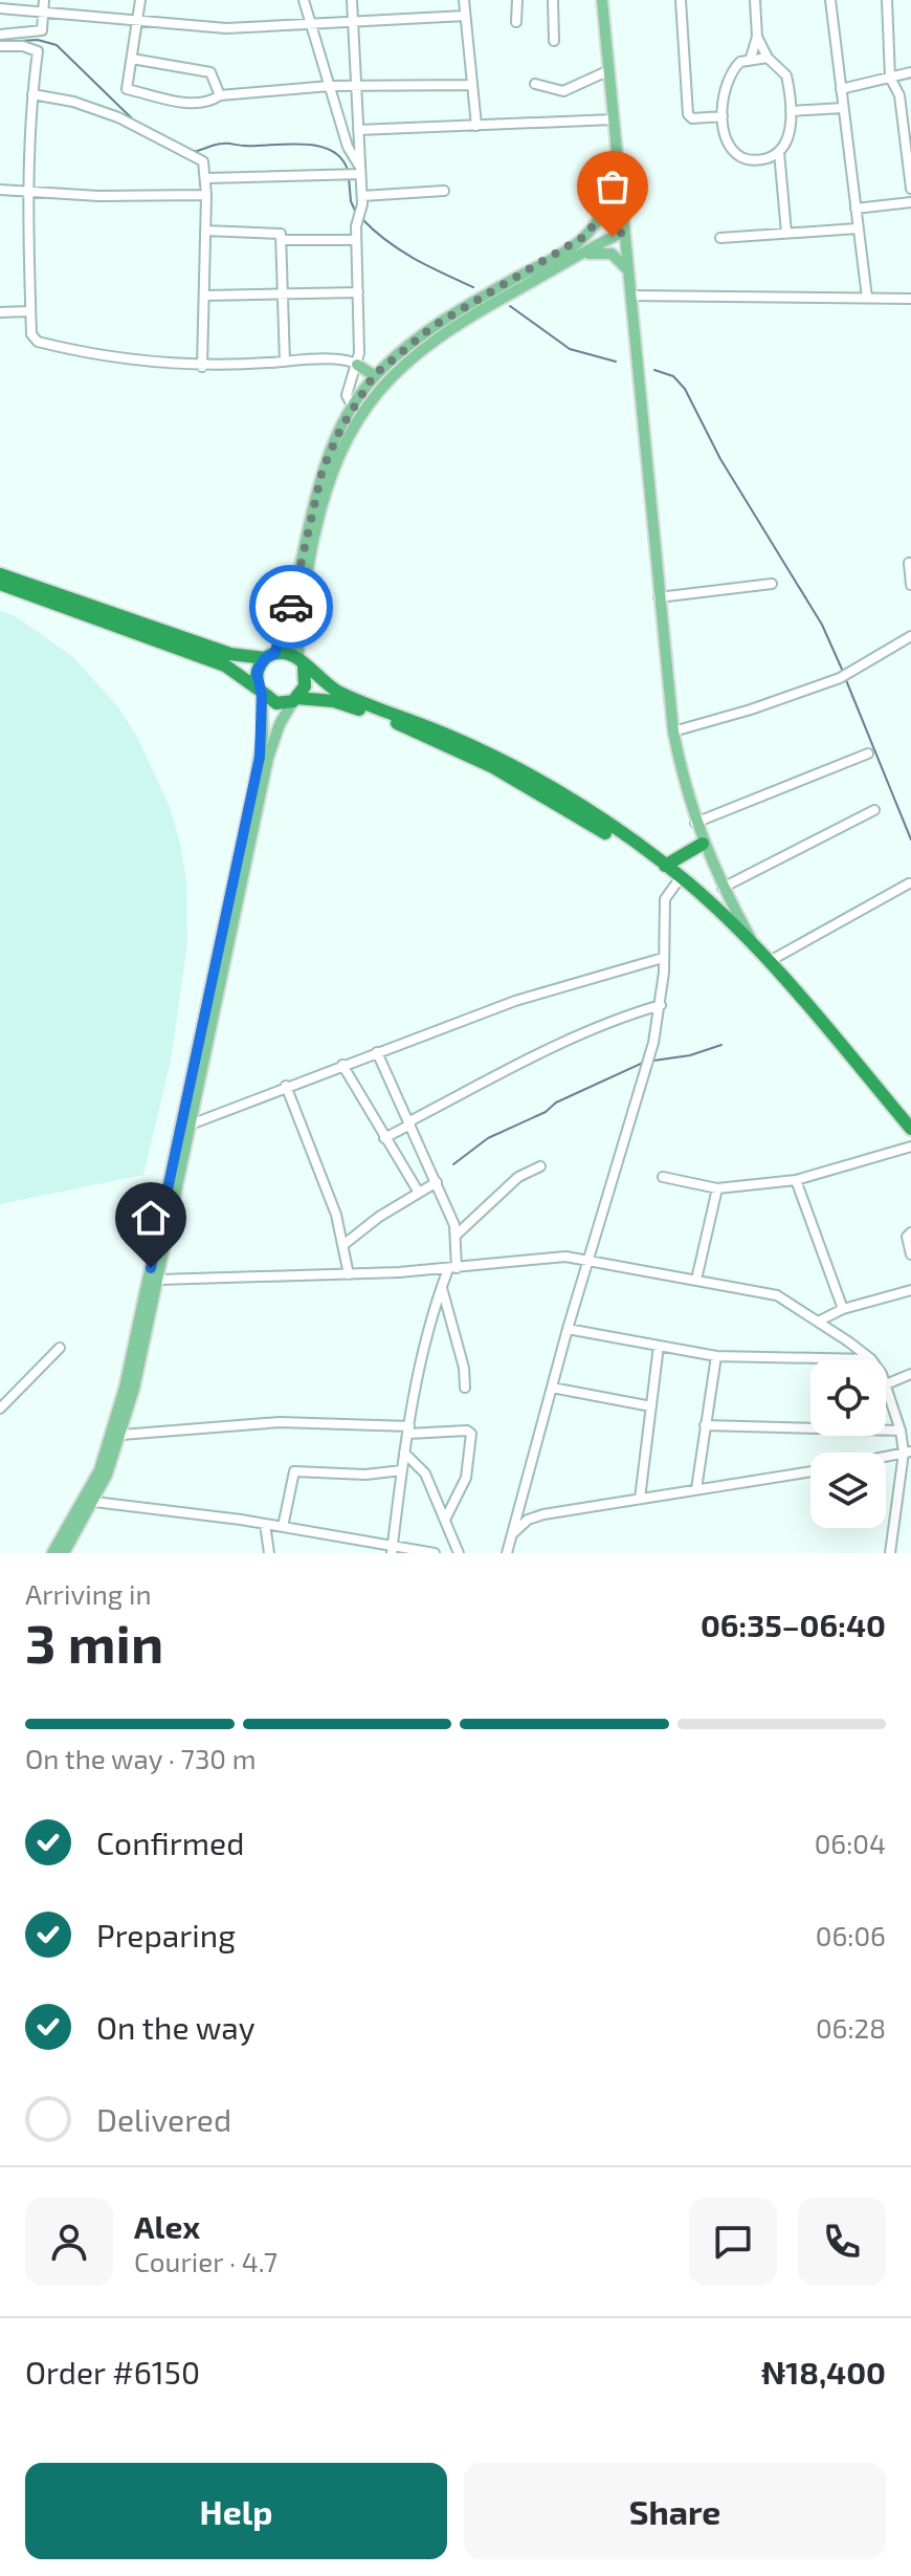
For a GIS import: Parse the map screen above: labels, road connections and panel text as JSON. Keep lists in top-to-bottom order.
{
  "page": {
    "heading": ["3 min", "Arriving in", "06:35–06:40"],
    "panel": [
      "Alex",
      "Courier · 4.7",
      "Order #6150",
      "₦18,400"
    ],
    "bar": "On the way · 730 m",
    "list": [
      ["Confirmed", "06:04"],
      ["Preparing", "06:06"],
      ["On the way", "06:28"],
      "Delivered"
    ],
    "buttons": ["Help", "Share"]
  }
}
